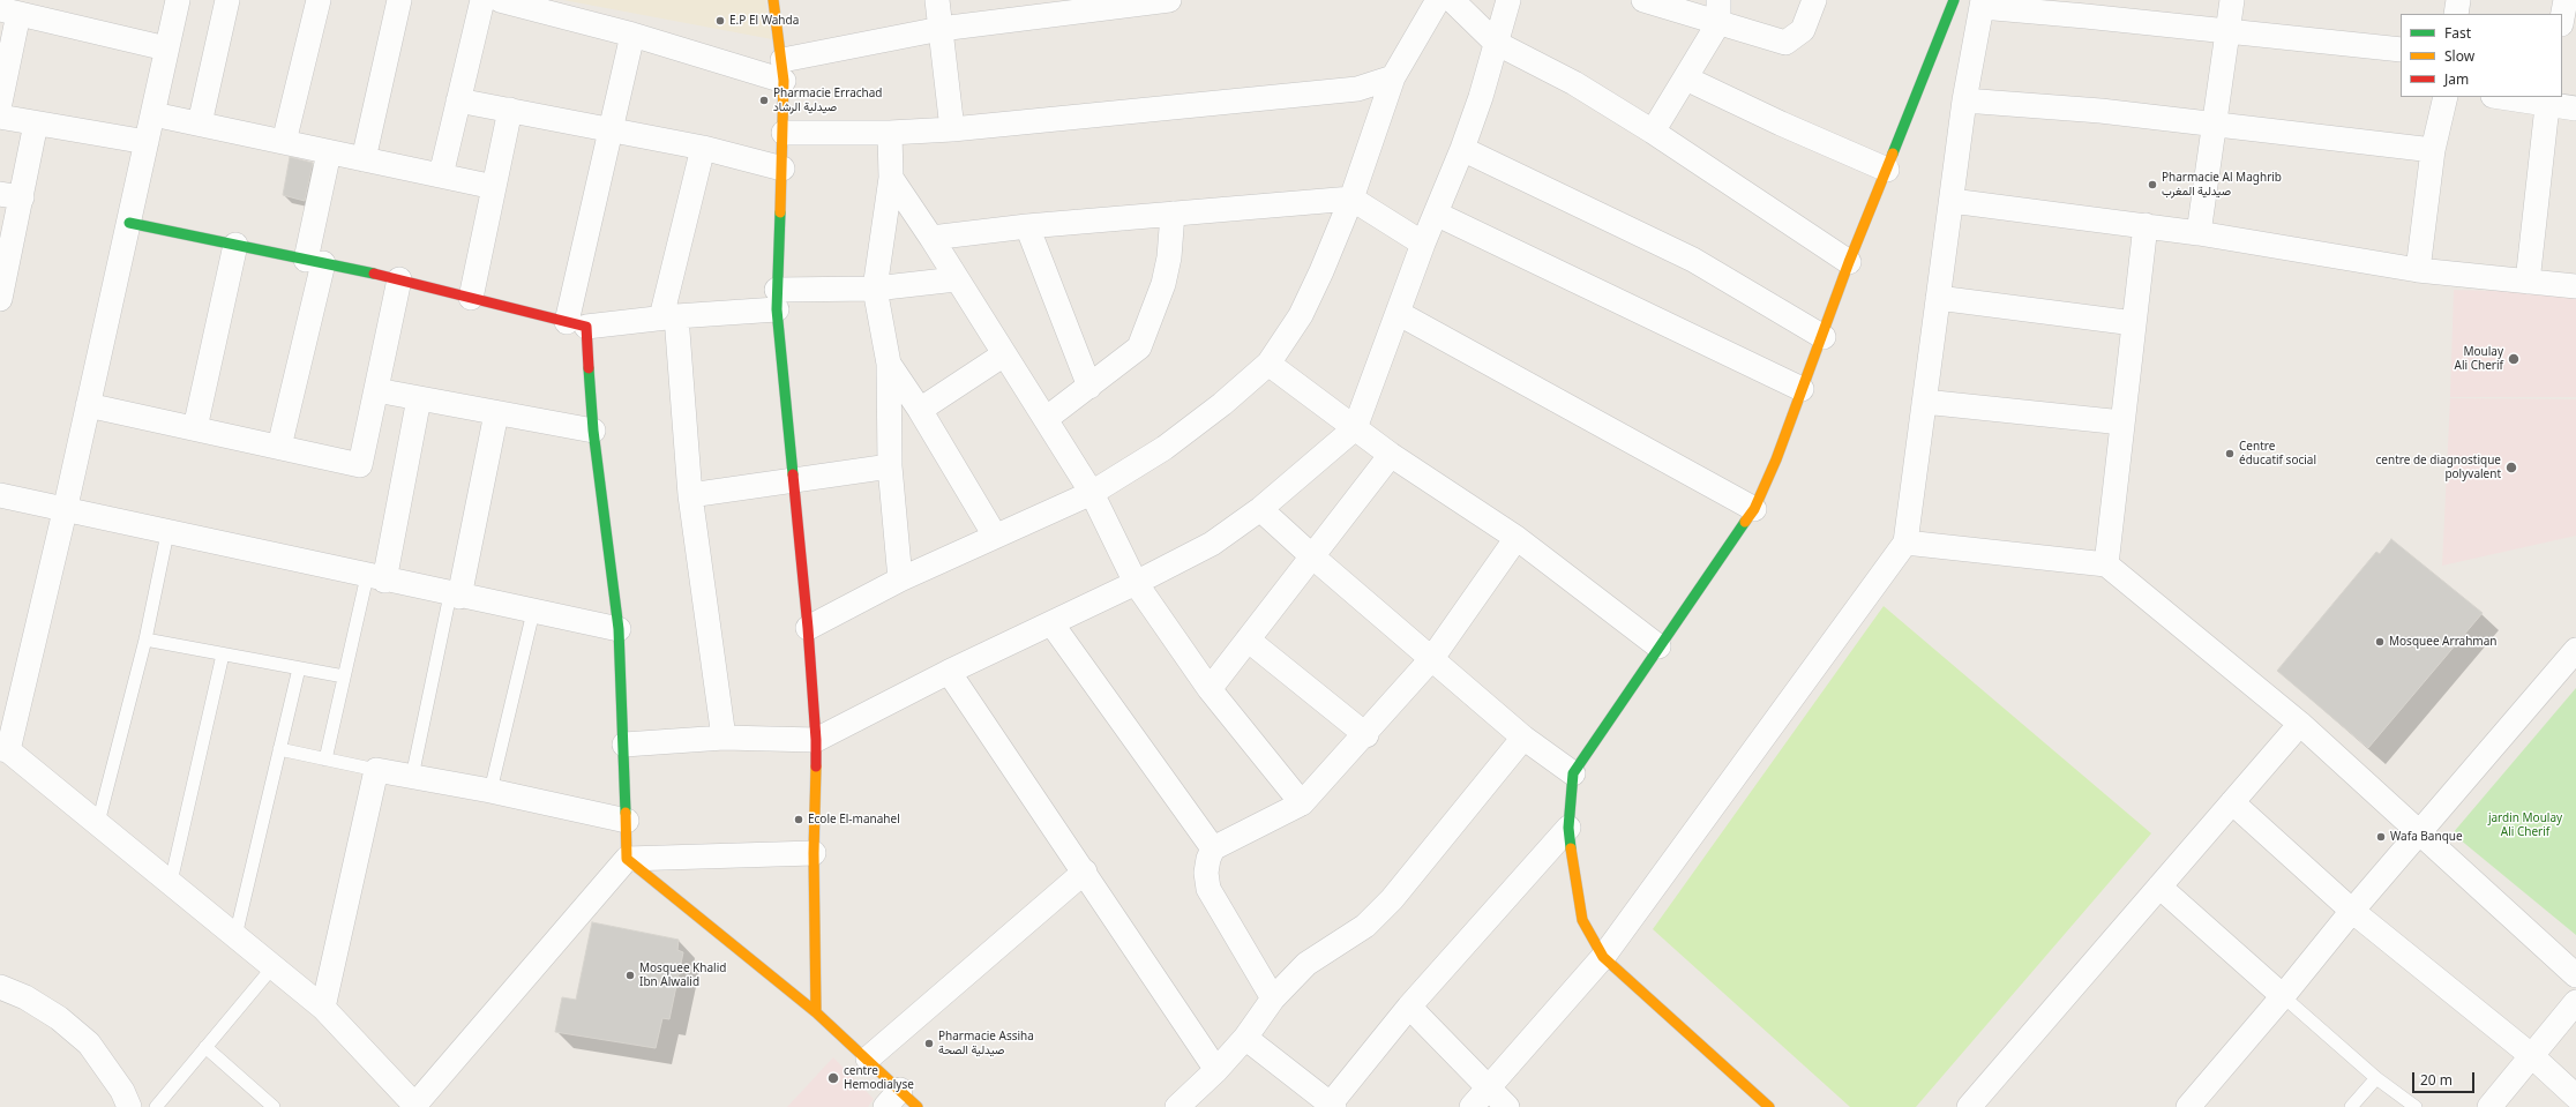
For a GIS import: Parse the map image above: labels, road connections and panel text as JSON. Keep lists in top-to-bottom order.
{
  "parks": ["jardin Moulay Ali Cherif"],
  "places": [
    "E.P El Wahda",
    "Pharmacie Errachad صيدلية الرشاد",
    "Pharmacie Al Maghrib صيدلية المغرب",
    "Moulay Ali Cherif",
    "Centre éducatif social",
    "centre de diagnostique polyvalent",
    "Mosquee Arrahman",
    "Ecole El-manahel",
    "Wafa Banque",
    "Mosquee Khalid Ibn Alwalid",
    "Pharmacie Assiha صيدلية الصحة",
    "centre Hemodialyse"
  ],
  "legend": ["Fast", "Slow", "Jam"],
  "scale_bar": "20 m"
}
